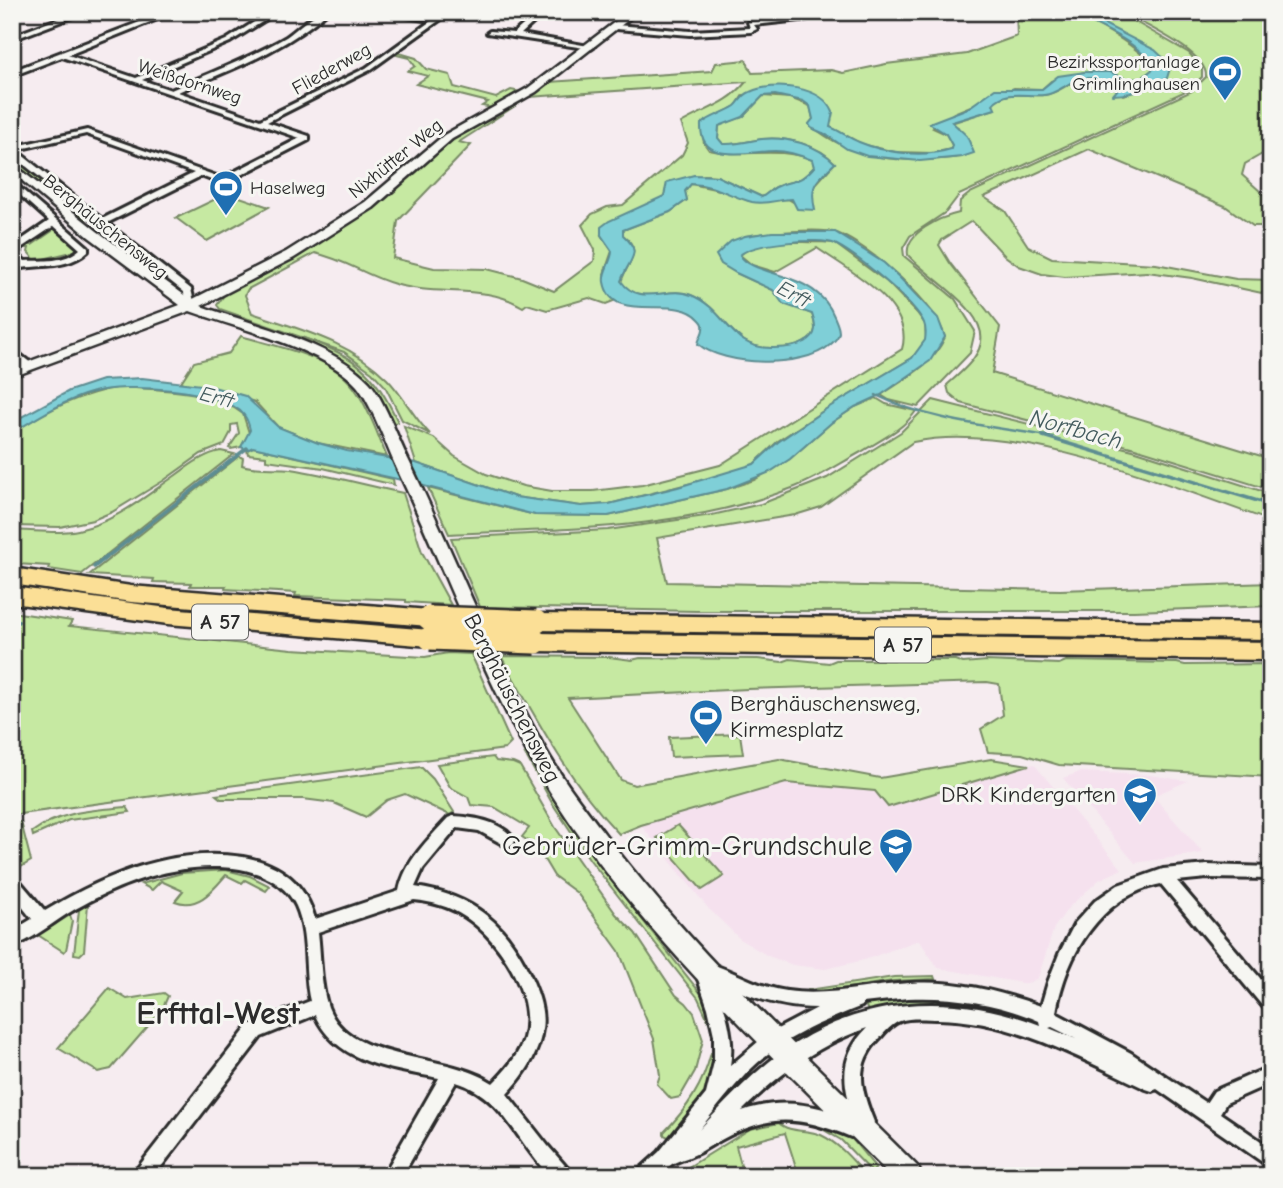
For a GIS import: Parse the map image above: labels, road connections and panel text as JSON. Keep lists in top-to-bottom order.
{
  "streets": {
    "highway": ["A 57"],
    "main road": ["Nixhütter Weg", "Berghäuschensweg"],
    "street": ["Fliederweg", "Weißdornweg"]
  },
  "crossings": [
    ["Fliederweg", "Weißdornweg"],
    ["Nixhütter Weg", "Berghäuschensweg"]
  ],
  "districts": ["Erfttal-West"],
  "water": ["Erft", "Norfbach"],
  "places": {
    "sports": ["Bezirkssportanlage Grimlinghausen", "Haselweg", "Berghäuschensweg, Kirmesplatz"],
    "school or university": ["DRK Kindergarten", "Gebrüder-Grimm-Grundschule"]
  }
}
